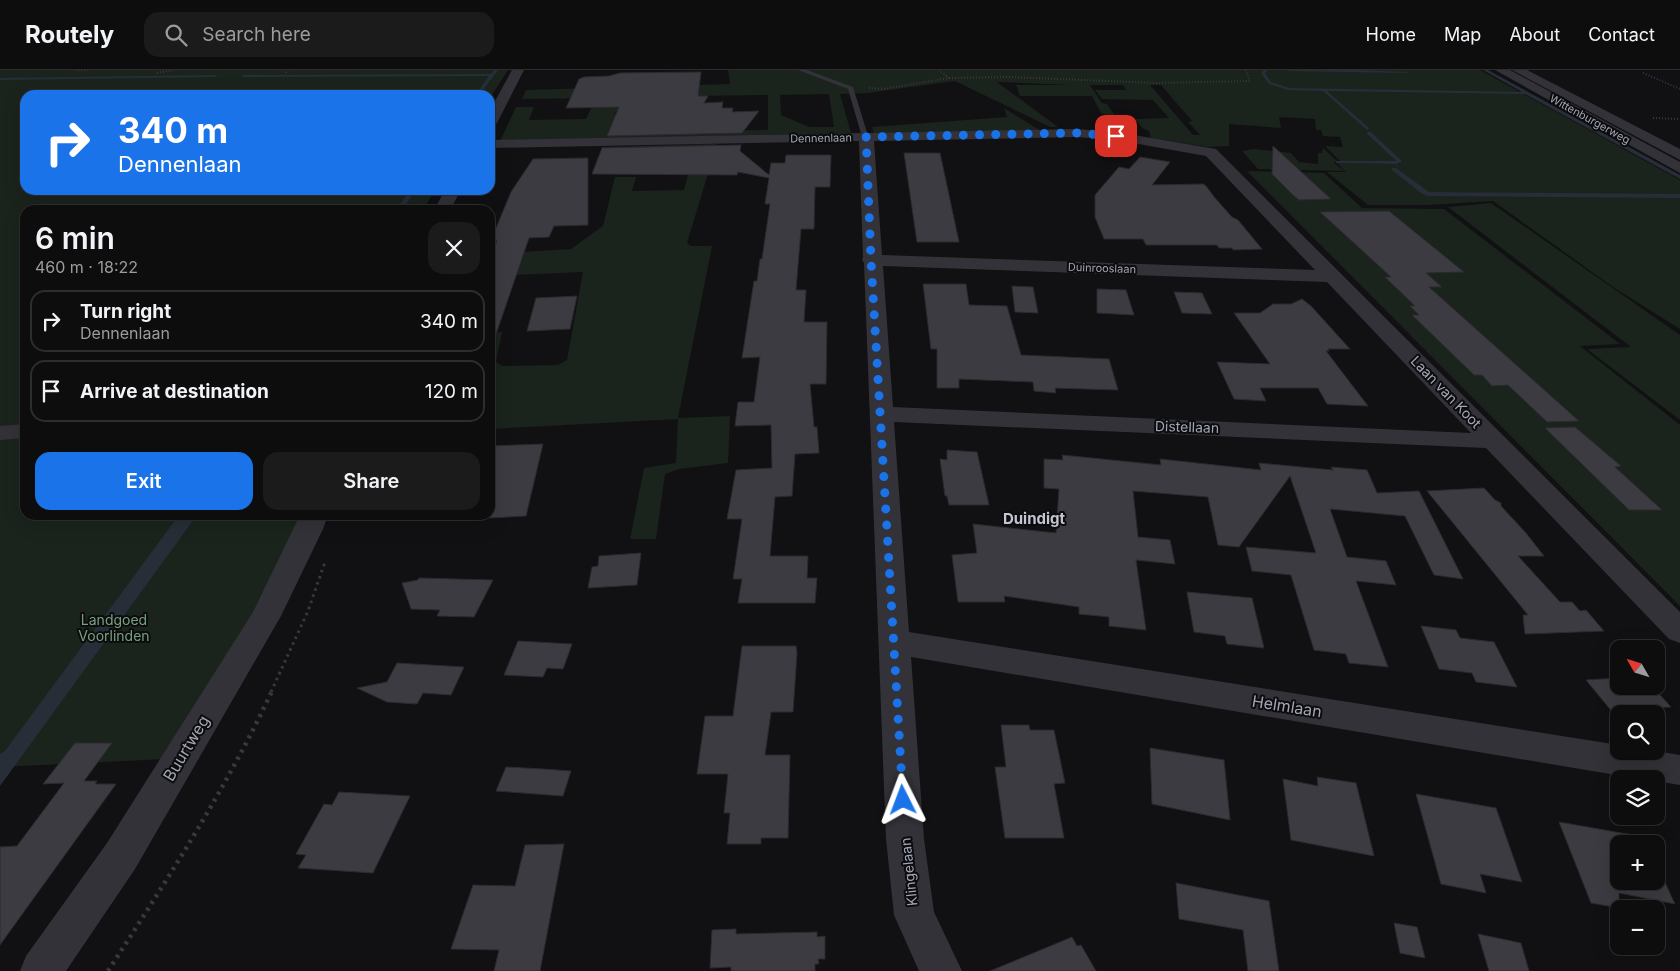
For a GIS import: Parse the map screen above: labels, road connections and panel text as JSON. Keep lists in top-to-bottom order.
{
  "streets": {
    "street": [
      "Wittenburgerweg",
      "Dennenlaan",
      "Duinrooslaan",
      "Laan van Koot",
      "Distellaan",
      "Helmlaan",
      "Buurtweg",
      "Klingelaan"
    ]
  },
  "crossings": [
    ["Dennenlaan", "Laan van Koot"],
    ["Dennenlaan", "Klingelaan"],
    ["Duinrooslaan", "Laan van Koot"],
    ["Duinrooslaan", "Klingelaan"],
    ["Laan van Koot", "Distellaan"],
    ["Distellaan", "Klingelaan"],
    ["Helmlaan", "Klingelaan"]
  ],
  "districts": ["Duindigt"],
  "parks": ["Landgoed Voorlinden"],
  "north": "top left",
  "page": {
    "header": "Routely",
    "search": "Search here",
    "nav": [
      "Home",
      "Map",
      "About",
      "Contact"
    ],
    "turn": ["340 m", "Dennenlaan"],
    "heading": ["6 min", "460 m · 18:22"],
    "list": [
      {
        "name": "Turn right",
        "note": "Dennenlaan",
        "value": "340 m"
      },
      {
        "name": "Arrive at destination",
        "value": "120 m"
      }
    ],
    "buttons": ["Exit", "Share"],
    "map_buttons": ["+", "−"]
  }
}
